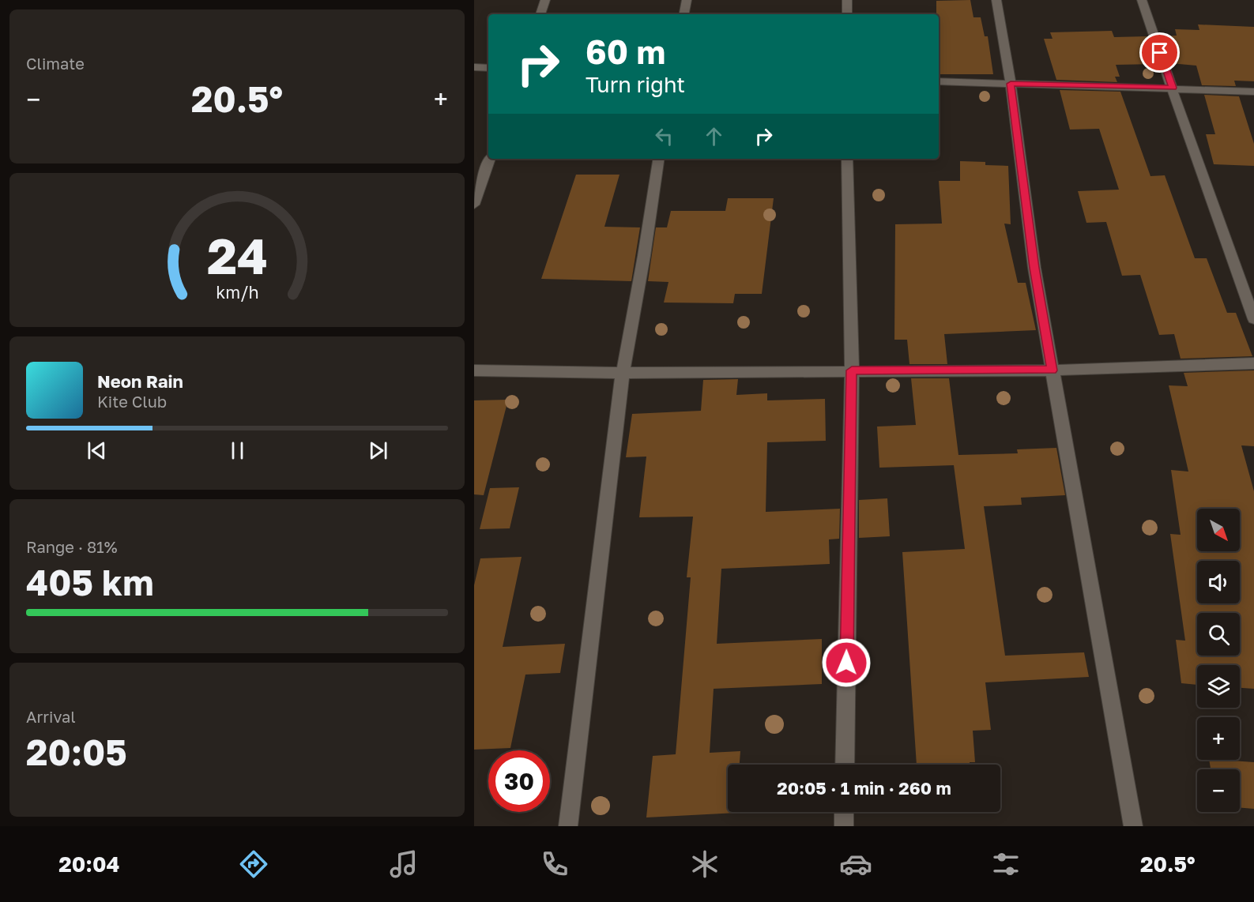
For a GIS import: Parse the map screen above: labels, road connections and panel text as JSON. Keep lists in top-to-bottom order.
{
  "north": "bottom right",
  "page": {
    "tile": [
      "Climate",
      ["Range · 81%", "405 km"],
      ["Arrival", "20:05"]
    ],
    "turn": ["60 m", "Turn right"],
    "heat": ["−", "20.5°", "+"],
    "song": ["Neon Rain", "Kite Club"],
    "map_buttons": ["+", "−"],
    "limit": "30",
    "trip": "20:05 · 1 min · 260 m",
    "tabs": ["20:04", "20.5°"],
    "gauge": ["24", "km/h"]
  }
}
